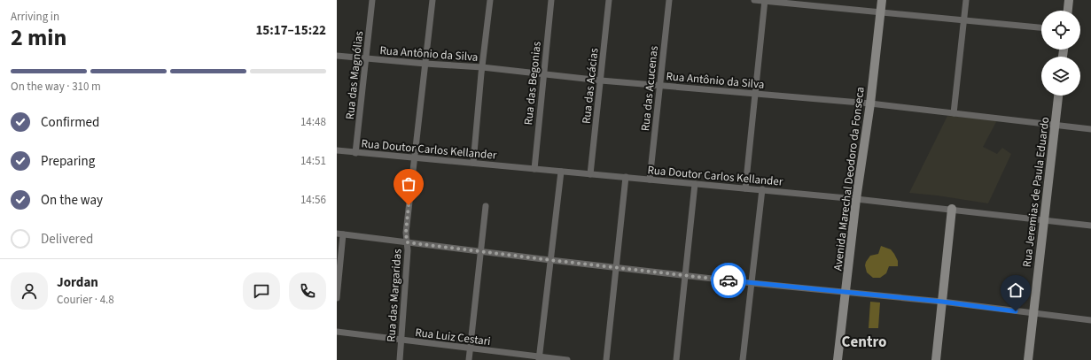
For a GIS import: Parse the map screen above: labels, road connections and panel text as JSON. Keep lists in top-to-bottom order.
{
  "streets": {
    "street": [
      "Rua Antônio da Silva",
      "Rua das Magnólias",
      "Rua das Begonias",
      "Rua das Acácias",
      "Rua das Acucenas",
      "Rua Doutor Carlos Kellander",
      "Avenida Marechal Deodoro da Fonseca",
      "Rua Jeremias de Paula Eduardo",
      "Rua das Margaridas",
      "Rua Luiz Cestari"
    ]
  },
  "crossings": [
    ["Rua Antônio da Silva", "Rua das Magnólias"],
    ["Rua Antônio da Silva", "Rua das Begonias"],
    ["Rua Antônio da Silva", "Rua das Acácias"],
    ["Rua Antônio da Silva", "Rua das Acucenas"],
    ["Rua Antônio da Silva", "Avenida Marechal Deodoro da Fonseca"],
    ["Rua Antônio da Silva", "Rua Jeremias de Paula Eduardo"],
    ["Rua Antônio da Silva", "Rua das Margaridas"],
    ["Rua das Magnólias", "Rua Doutor Carlos Kellander"],
    ["Rua das Begonias", "Rua Doutor Carlos Kellander"],
    ["Rua das Acácias", "Rua Doutor Carlos Kellander"],
    ["Rua das Acucenas", "Rua Doutor Carlos Kellander"],
    ["Rua Doutor Carlos Kellander", "Avenida Marechal Deodoro da Fonseca"],
    ["Rua Doutor Carlos Kellander", "Rua Jeremias de Paula Eduardo"],
    ["Rua Doutor Carlos Kellander", "Rua das Margaridas"],
    ["Rua das Margaridas", "Rua Luiz Cestari"]
  ],
  "districts": ["Centro"],
  "page": {
    "heading": ["2 min", "Arriving in", "15:17–15:22"],
    "panel": ["Jordan", "Courier · 4.8"],
    "bar": "On the way · 310 m",
    "list": [
      ["Confirmed", "14:48"],
      ["Preparing", "14:51"],
      ["On the way", "14:56"],
      "Delivered"
    ]
  }
}
